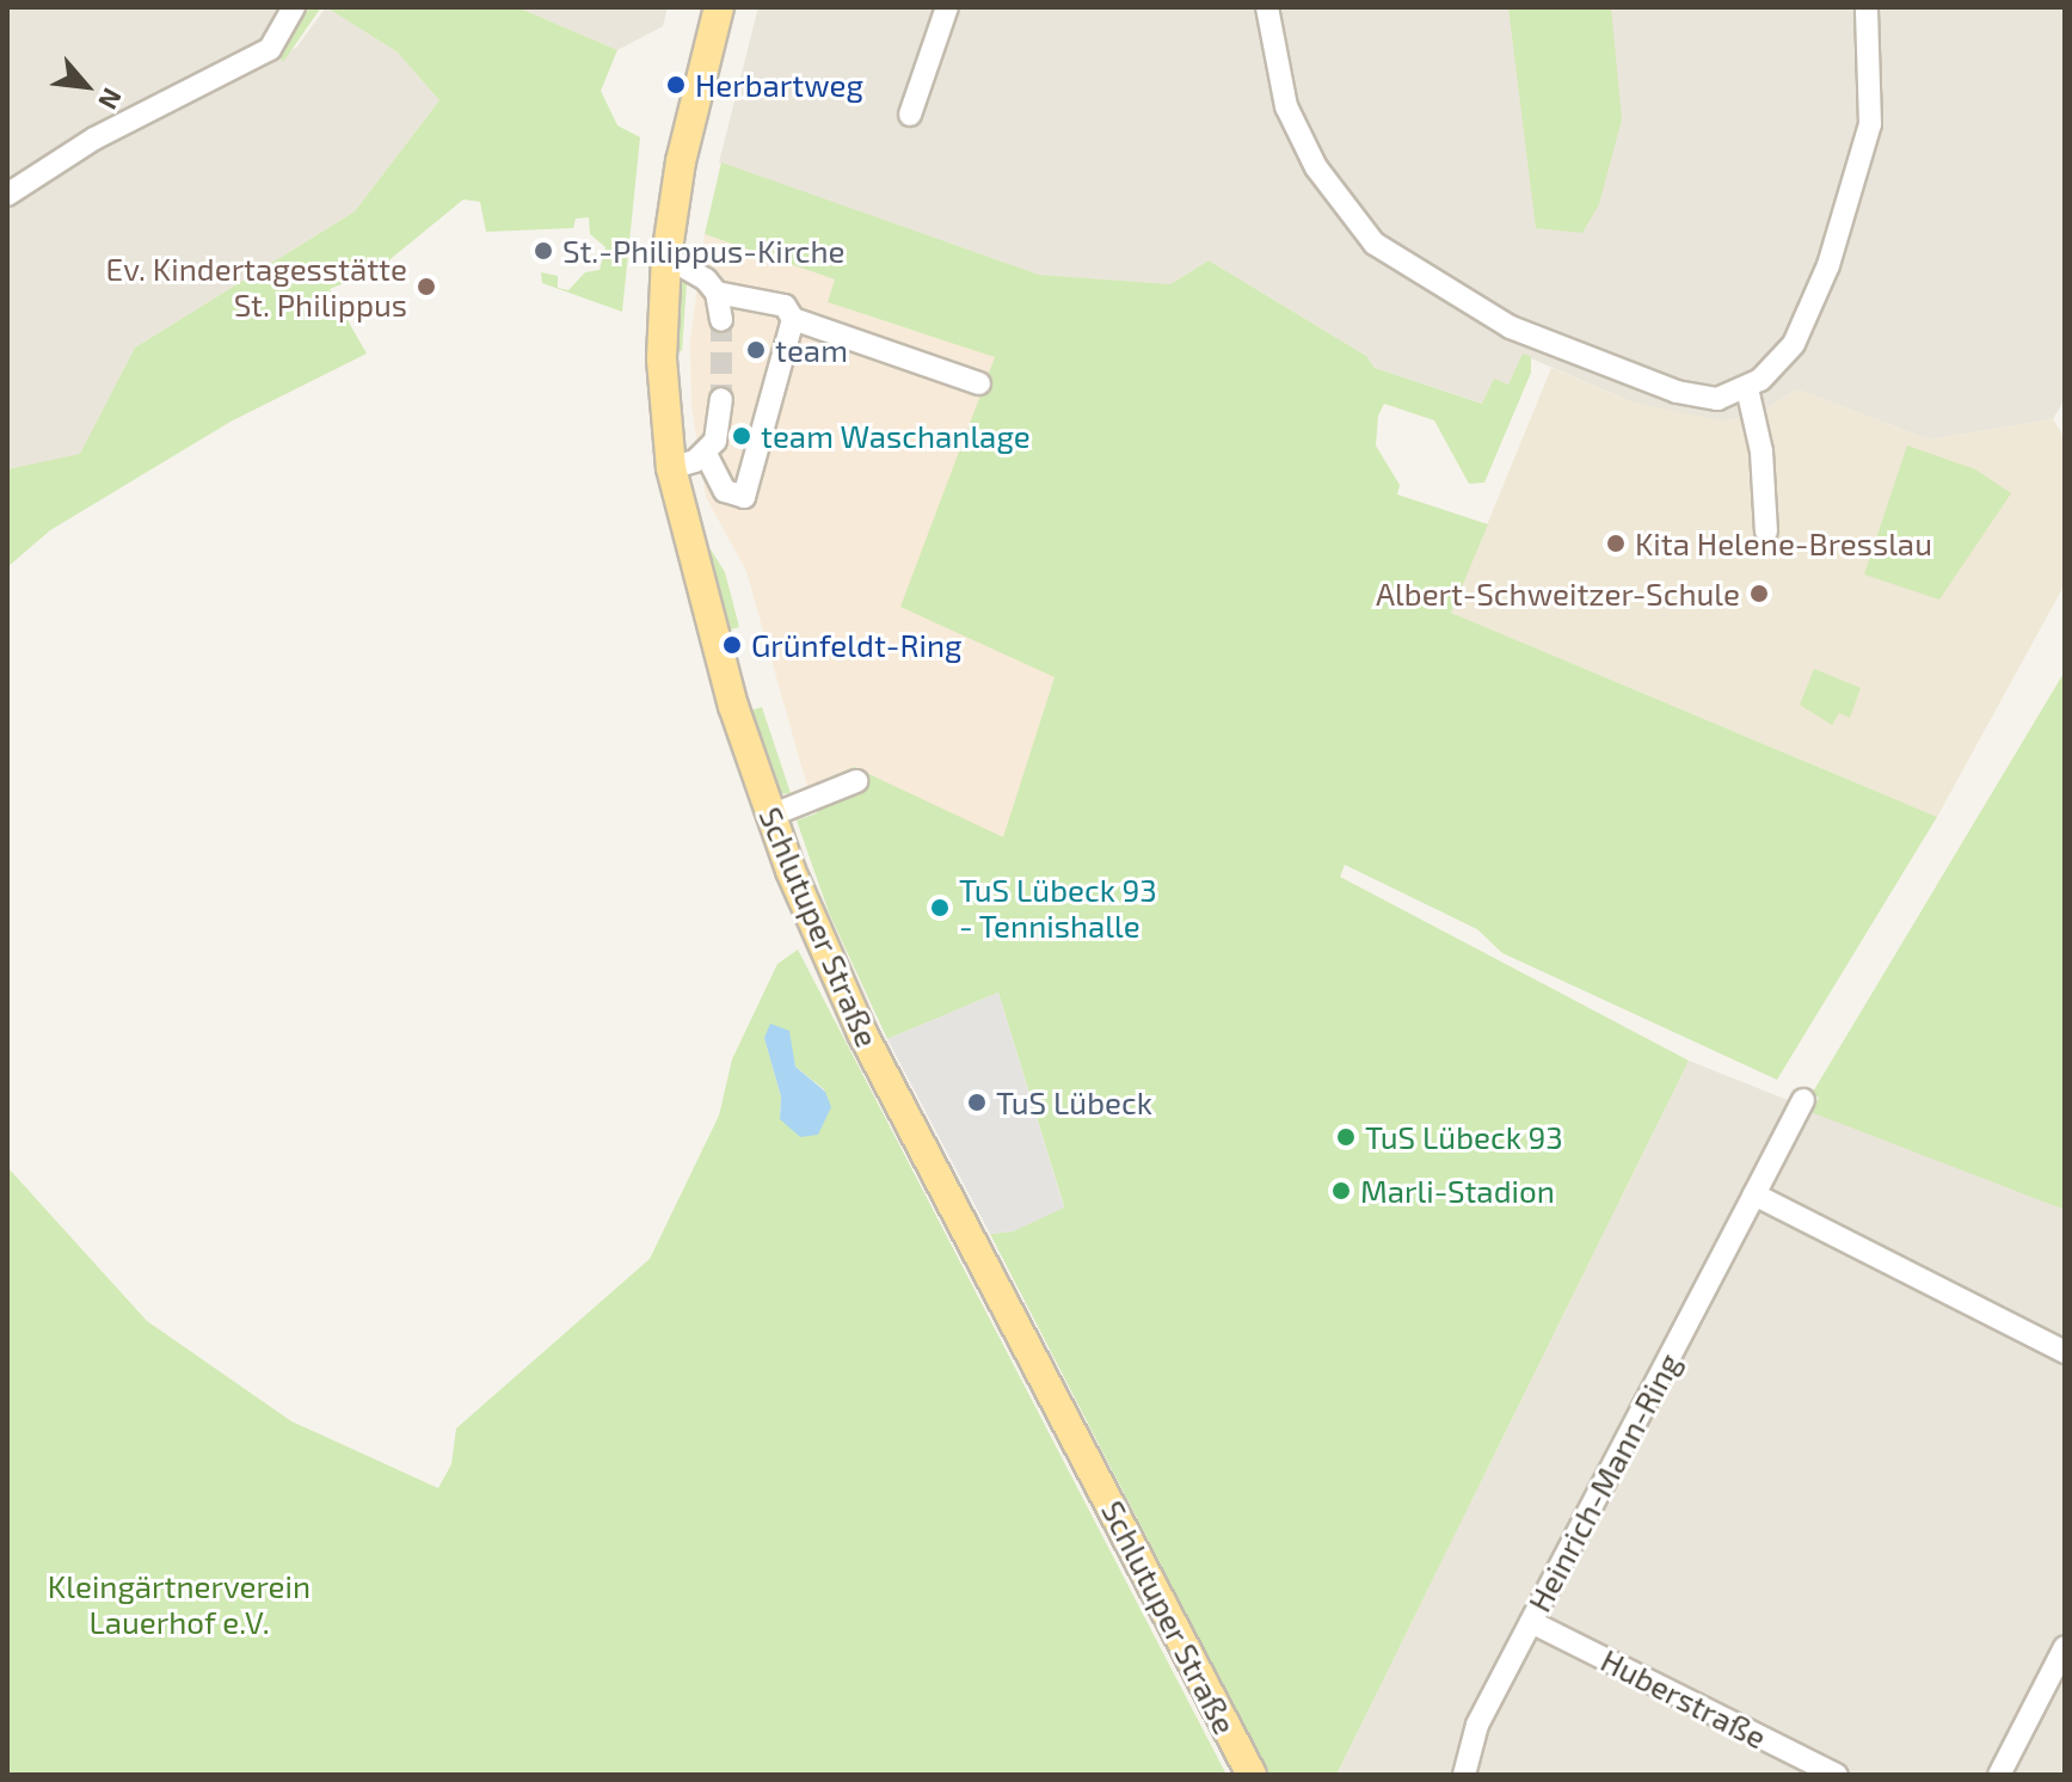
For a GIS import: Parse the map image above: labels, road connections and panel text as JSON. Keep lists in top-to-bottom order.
{
  "streets": {
    "main road": ["Schlutuper Straße"],
    "street": ["Heinrich-Mann-Ring", "Huberstraße"]
  },
  "crossings": [
    ["Heinrich-Mann-Ring", "Huberstraße"]
  ],
  "parks": ["Kleingärtnerverein Lauerhof e.V."],
  "places": [
    "Herbartweg",
    "St.-Philippus-Kirche",
    "Ev. Kindertagesstätte St. Philippus",
    "team",
    "team Waschanlage",
    "Kita Helene-Bresslau",
    "Albert-Schweitzer-Schule",
    "Grünfeldt-Ring",
    "TuS Lübeck 93 - Tennishalle",
    "TuS Lübeck",
    "TuS Lübeck 93",
    "Marli-Stadion"
  ],
  "north": "bottom right"
}
